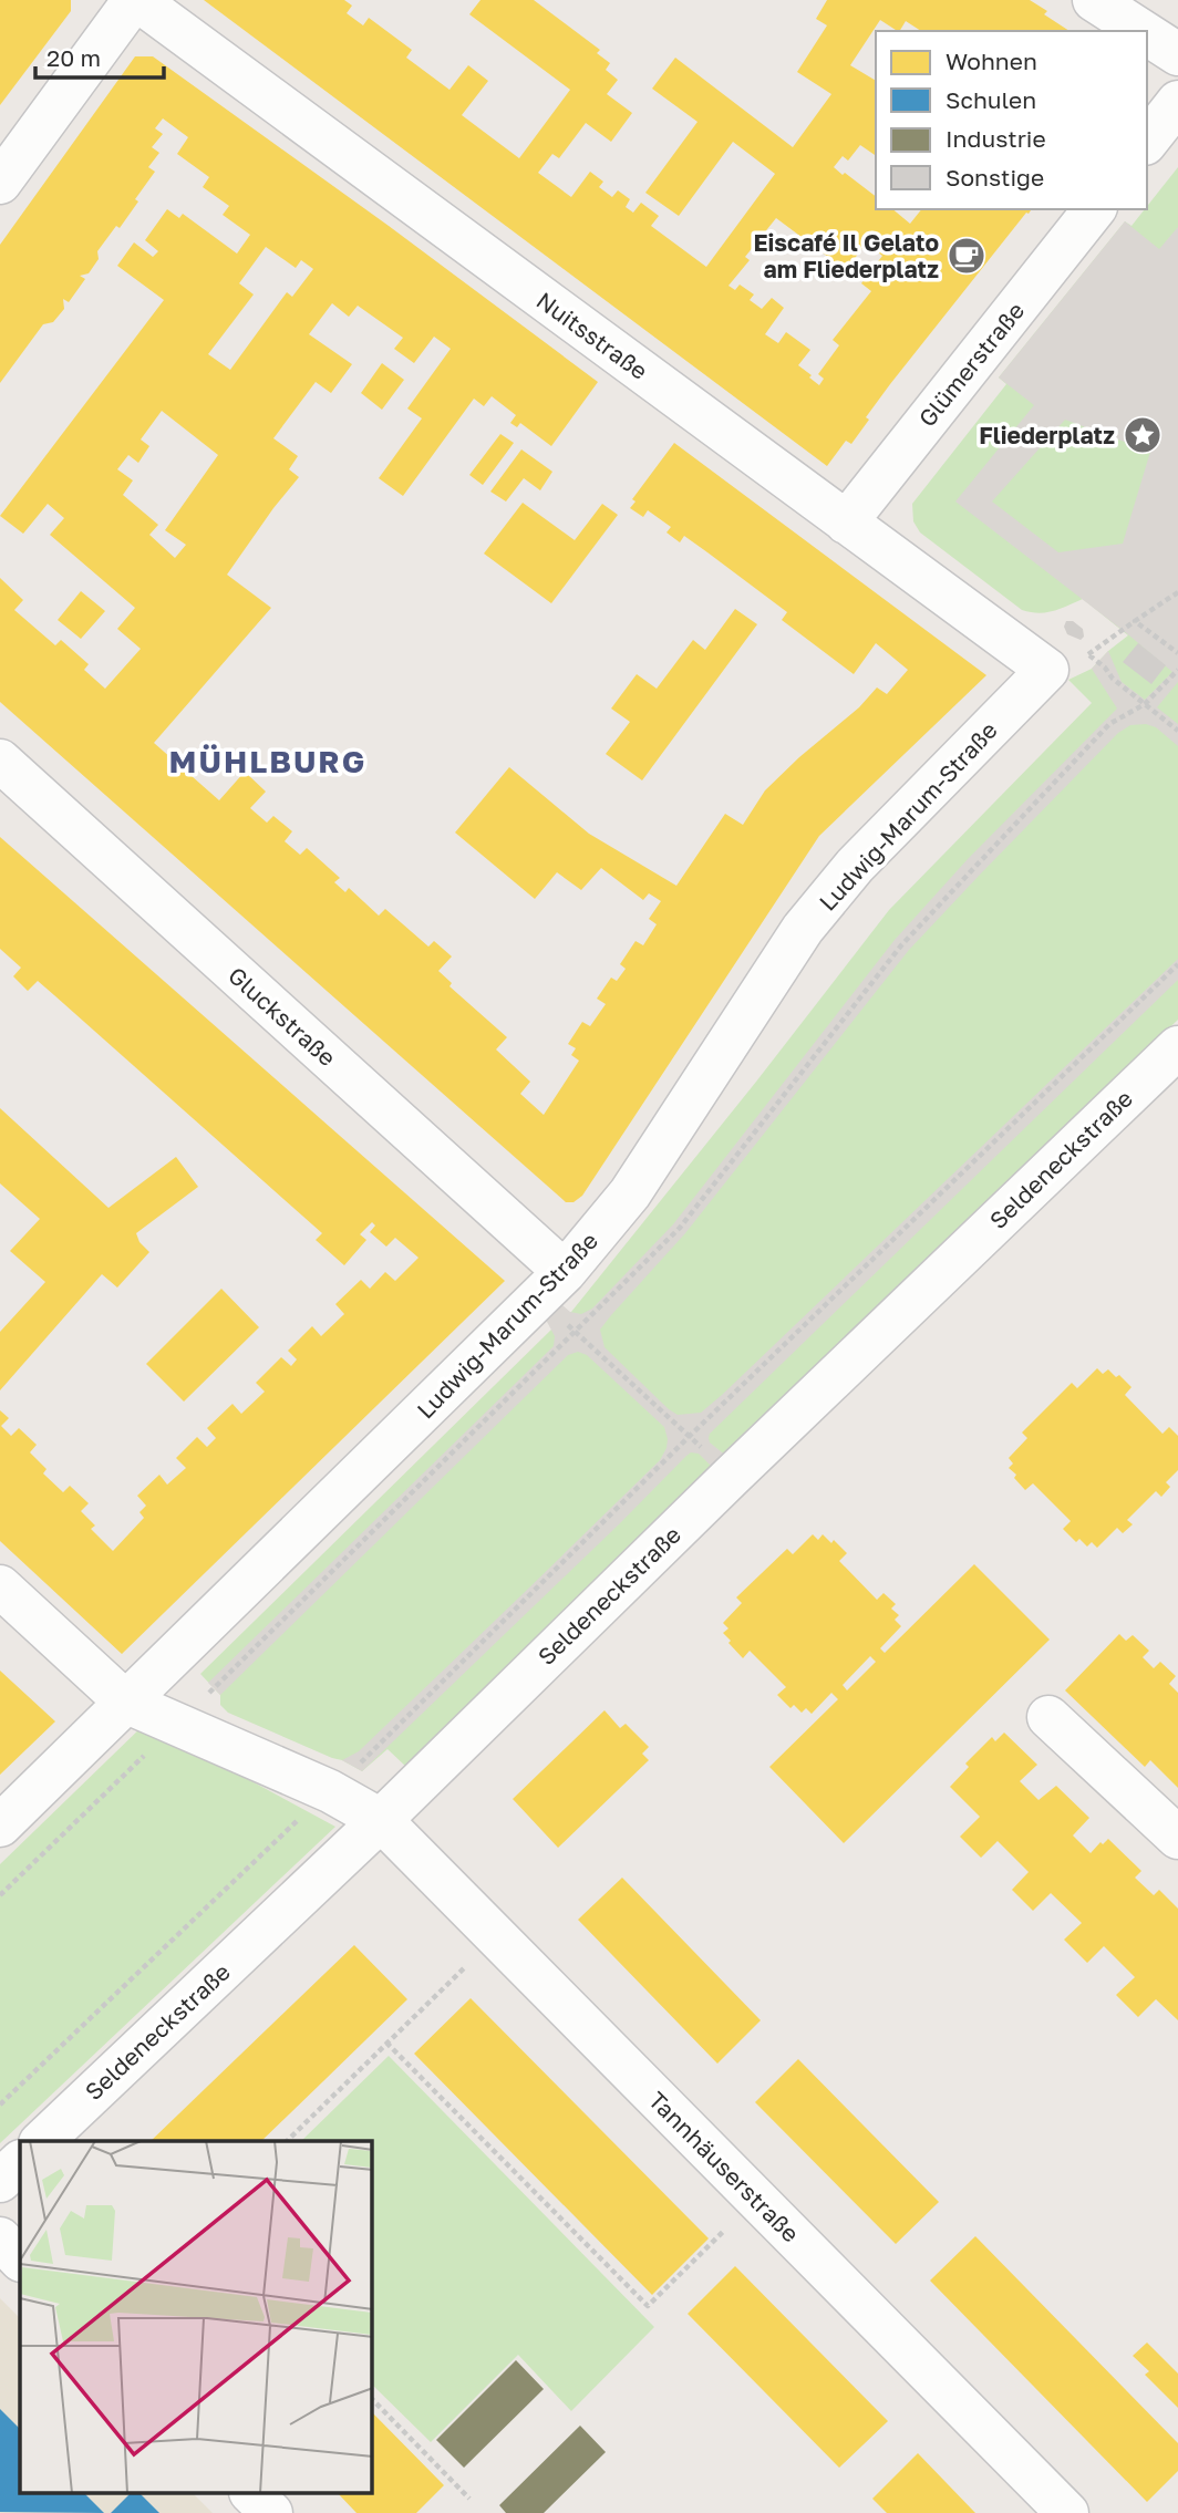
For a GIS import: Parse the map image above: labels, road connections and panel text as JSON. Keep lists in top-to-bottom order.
{
  "streets": {
    "street": [
      "Nuitsstraße",
      "Glümerstraße",
      "Ludwig-Marum-Straße",
      "Gluckstraße",
      "Seldeneckstraße",
      "Tannhäuserstraße"
    ]
  },
  "crossings": [
    ["Nuitsstraße", "Glümerstraße"],
    ["Nuitsstraße", "Ludwig-Marum-Straße"],
    ["Ludwig-Marum-Straße", "Gluckstraße"],
    ["Ludwig-Marum-Straße", "Tannhäuserstraße"],
    ["Seldeneckstraße", "Tannhäuserstraße"]
  ],
  "districts": ["MÜHLBURG"],
  "places": {
    "cafe": ["Eiscafé Il Gelato am Fliederplatz"],
    "place": ["Fliederplatz"]
  },
  "legend": [
    "Wohnen",
    "Schulen",
    "Industrie",
    "Sonstige"
  ],
  "scale_bar": "20 m"
}
